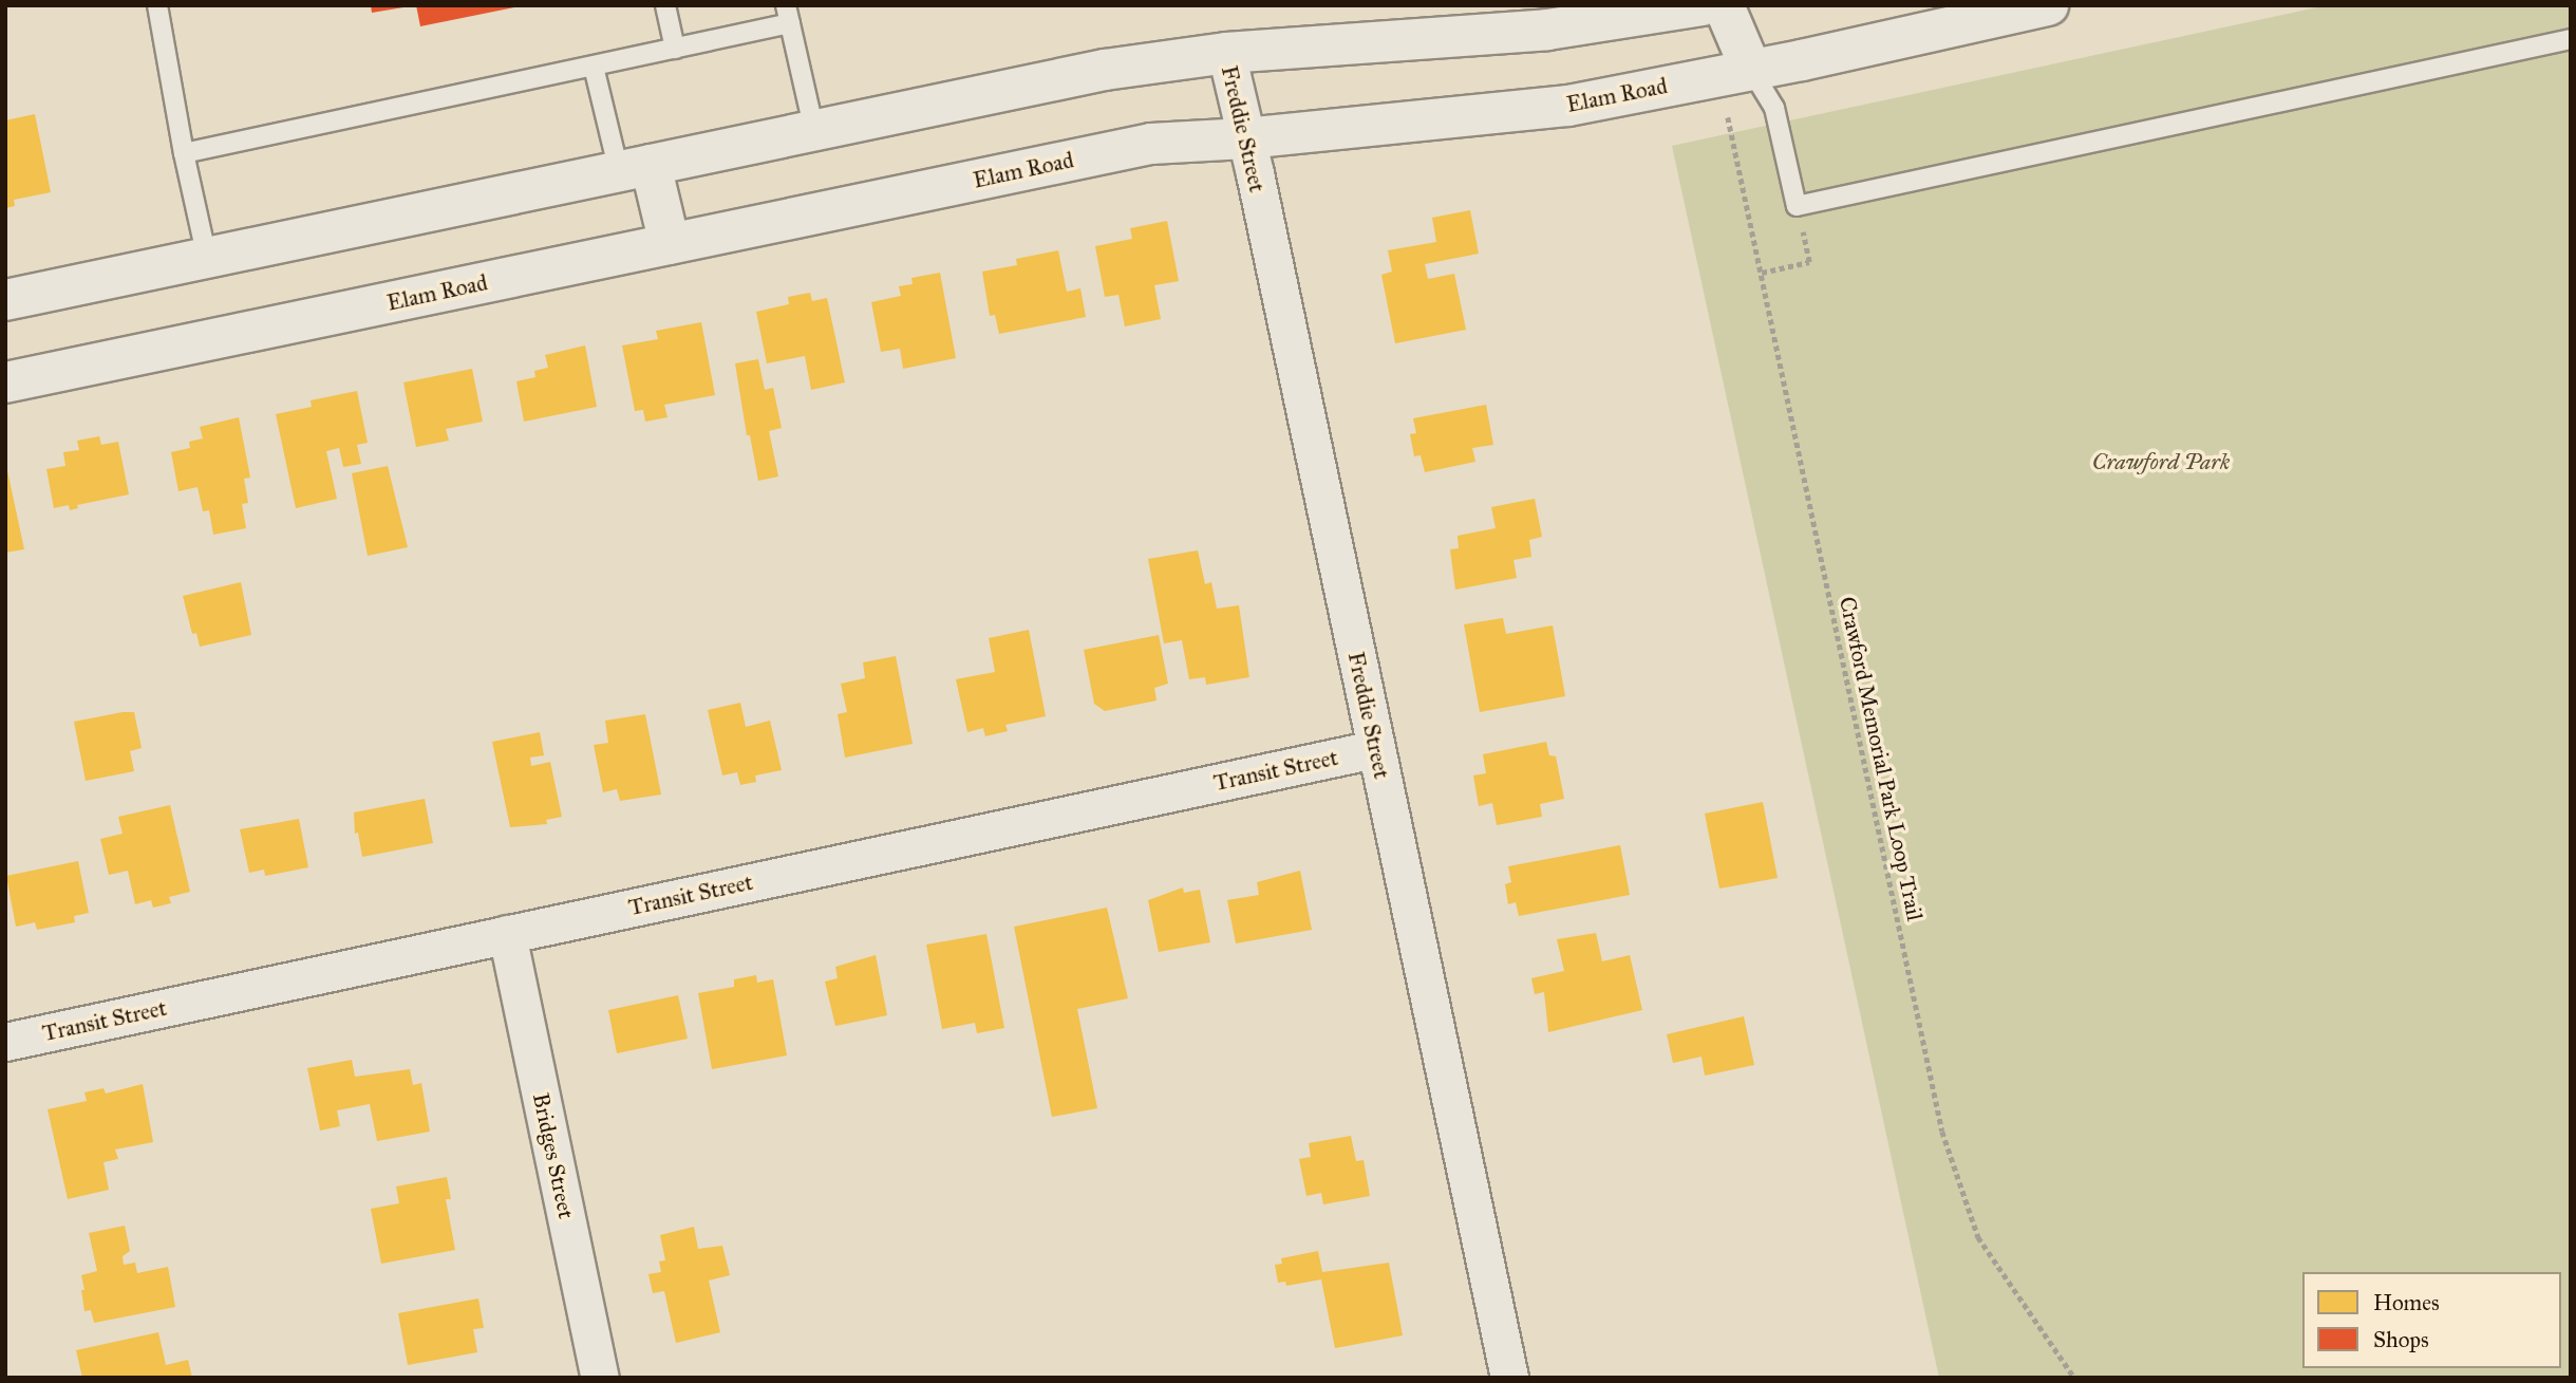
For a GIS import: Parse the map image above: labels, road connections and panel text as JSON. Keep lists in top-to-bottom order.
{
  "streets": {
    "main road": ["Elam Road"],
    "street": ["Freddie Street", "Transit Street", "Bridges Street"],
    "path": ["Crawford Memorial Park Loop Trail"]
  },
  "crossings": [
    ["Elam Road", "Freddie Street"],
    ["Freddie Street", "Transit Street"],
    ["Transit Street", "Bridges Street"]
  ],
  "parks": ["Crawford Park"],
  "legend": ["Homes", "Shops"]
}
